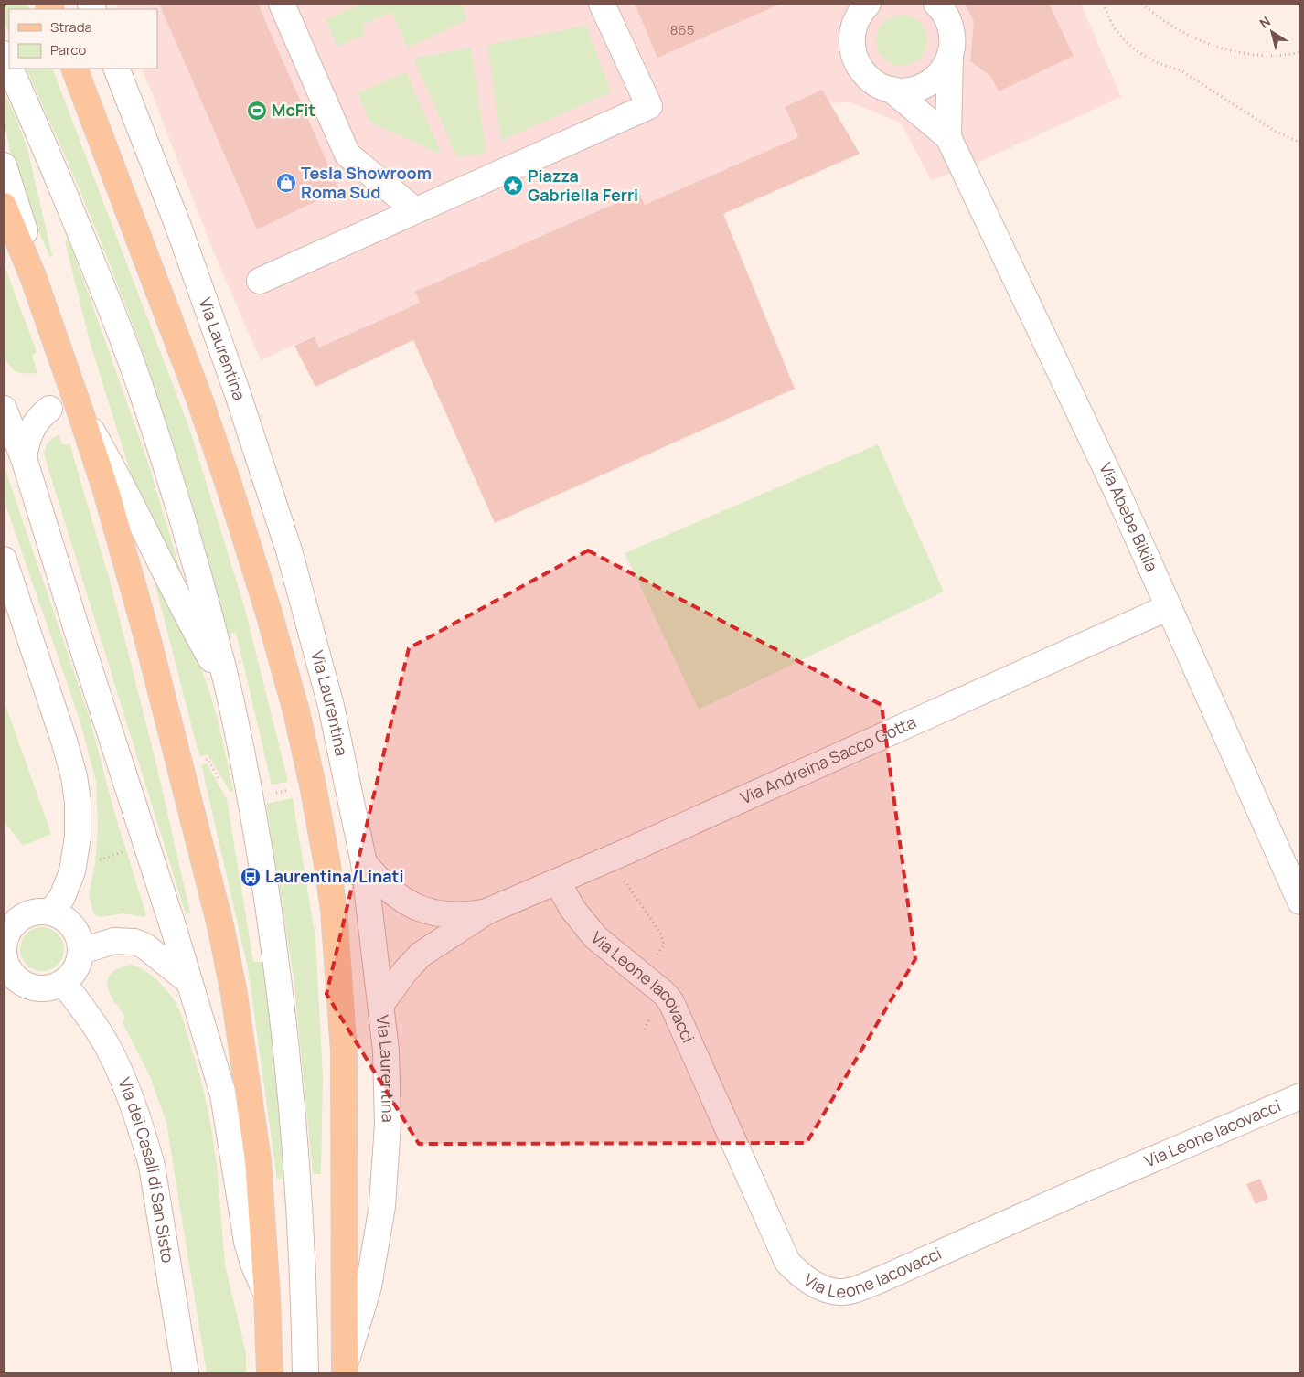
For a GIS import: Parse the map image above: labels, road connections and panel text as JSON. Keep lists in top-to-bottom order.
{
  "streets": {
    "main road": ["Via Laurentina"],
    "street": [
      "Via Abebe Bikila",
      "Via Andreina Sacco Gotta",
      "Via Leone Iacovacci",
      "Via dei Casali di San Sisto"
    ]
  },
  "crossings": [
    ["Via Abebe Bikila", "Via Andreina Sacco Gotta"],
    ["Via Andreina Sacco Gotta", "Via Leone Iacovacci"]
  ],
  "places": {
    "sports": ["McFit"],
    "shop": ["Tesla Showroom Roma Sud"],
    "place": ["Piazza Gabriella Ferri"],
    "bus stop": ["Laurentina/Linati"]
  },
  "house_numbers": ["865"],
  "legend": ["Strada", "Parco"],
  "north": "top left"
}
